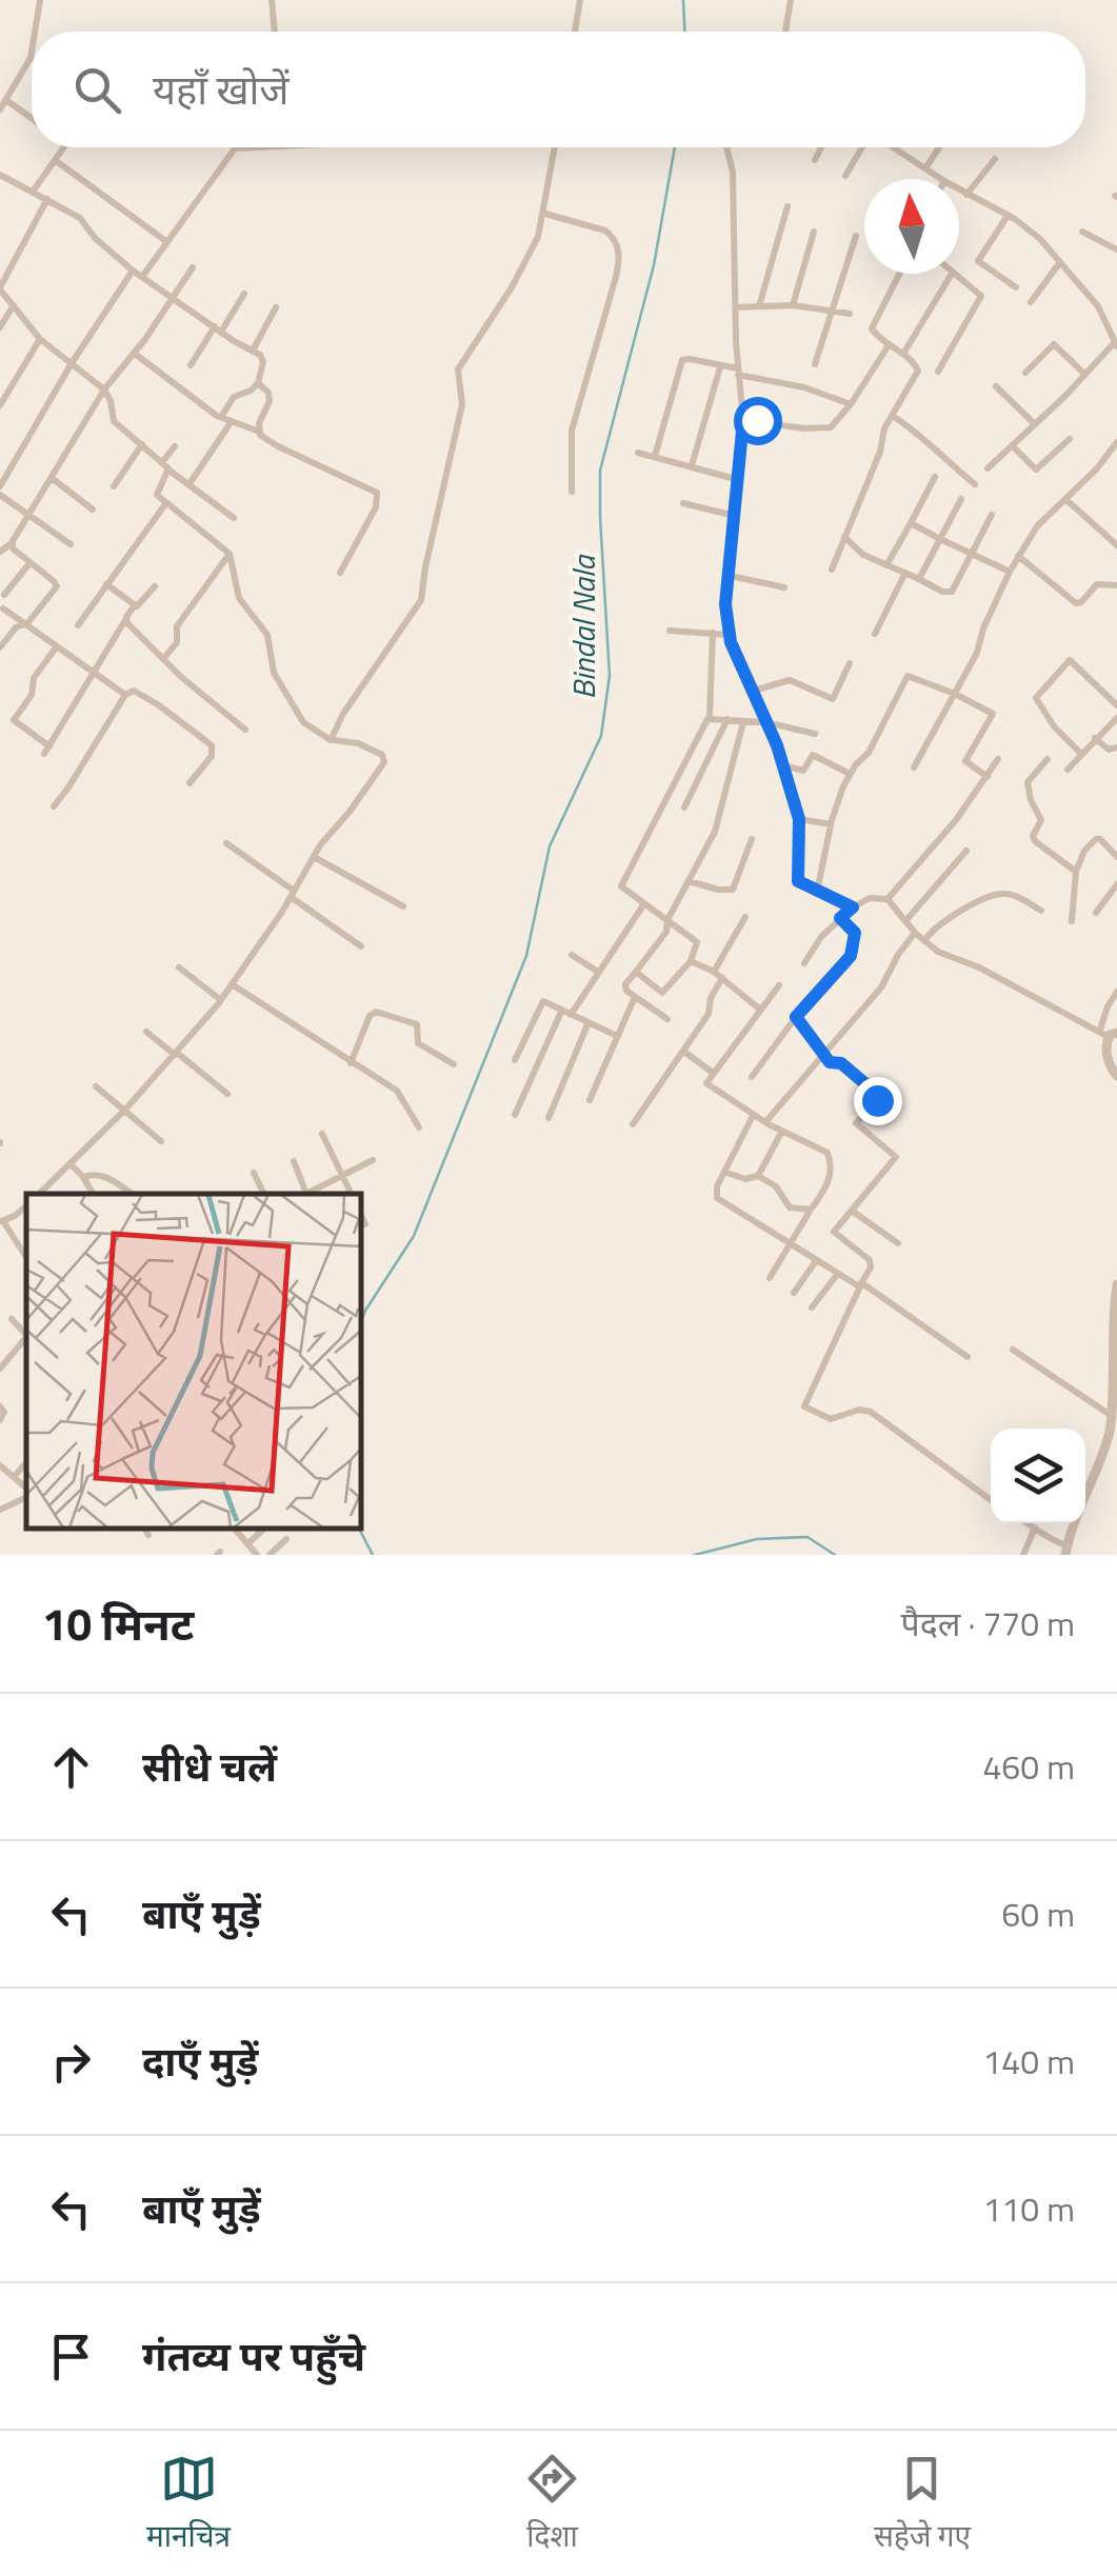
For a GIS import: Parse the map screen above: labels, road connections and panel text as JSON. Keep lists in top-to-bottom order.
{
  "water": ["Bindal Nala"],
  "north": "top",
  "page": {
    "search": "यहाँ खोजें",
    "heading": ["10 मिनट", "पैदल · 770 m"],
    "list": [
      ["सीधे चलें", "460 m"],
      ["बाएँ मुड़ें", "60 m"],
      ["दाएँ मुड़ें", "140 m"],
      ["बाएँ मुड़ें", "110 m"],
      "गंतव्य पर पहुँचे"
    ],
    "nav": ["मानचित्र", "दिशा", "सहेजे गए"]
  }
}
